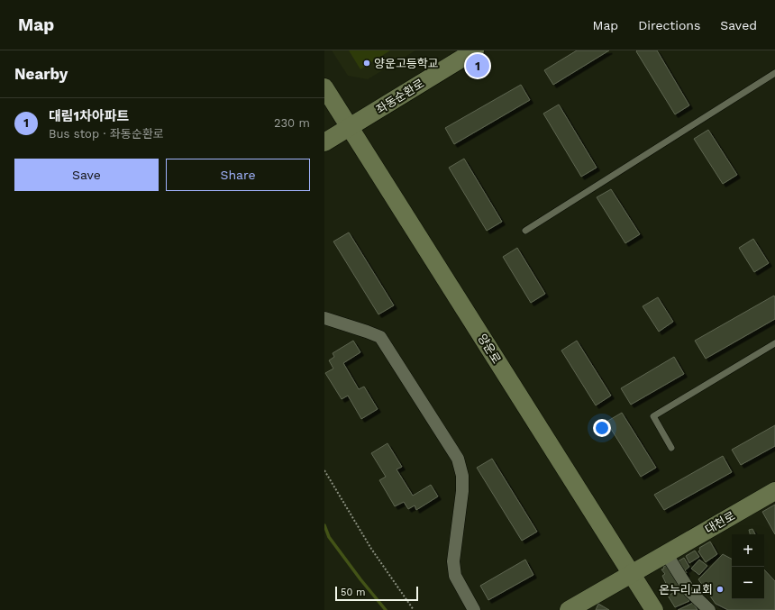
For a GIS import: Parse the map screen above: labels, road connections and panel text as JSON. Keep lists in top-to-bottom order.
{
  "streets": {
    "main road": ["좌동순환로", "양운로", "대천로"]
  },
  "crossings": [
    ["좌동순환로", "양운로"],
    ["양운로", "대천로"]
  ],
  "places": ["양운고등학교", "온누리교회"],
  "scale_bar": "50 m",
  "page": {
    "header": "Map",
    "nav": ["Map", "Directions", "Saved"],
    "heading": "Nearby",
    "pins": "1",
    "list": [
      {
        "mark": "1",
        "name": "대림1차아파트",
        "note": "Bus stop · 좌동순환로",
        "value": "230 m"
      }
    ],
    "buttons": ["Save", "Share"],
    "map_buttons": ["+", "−"],
    "scale": "50 m"
  }
}
